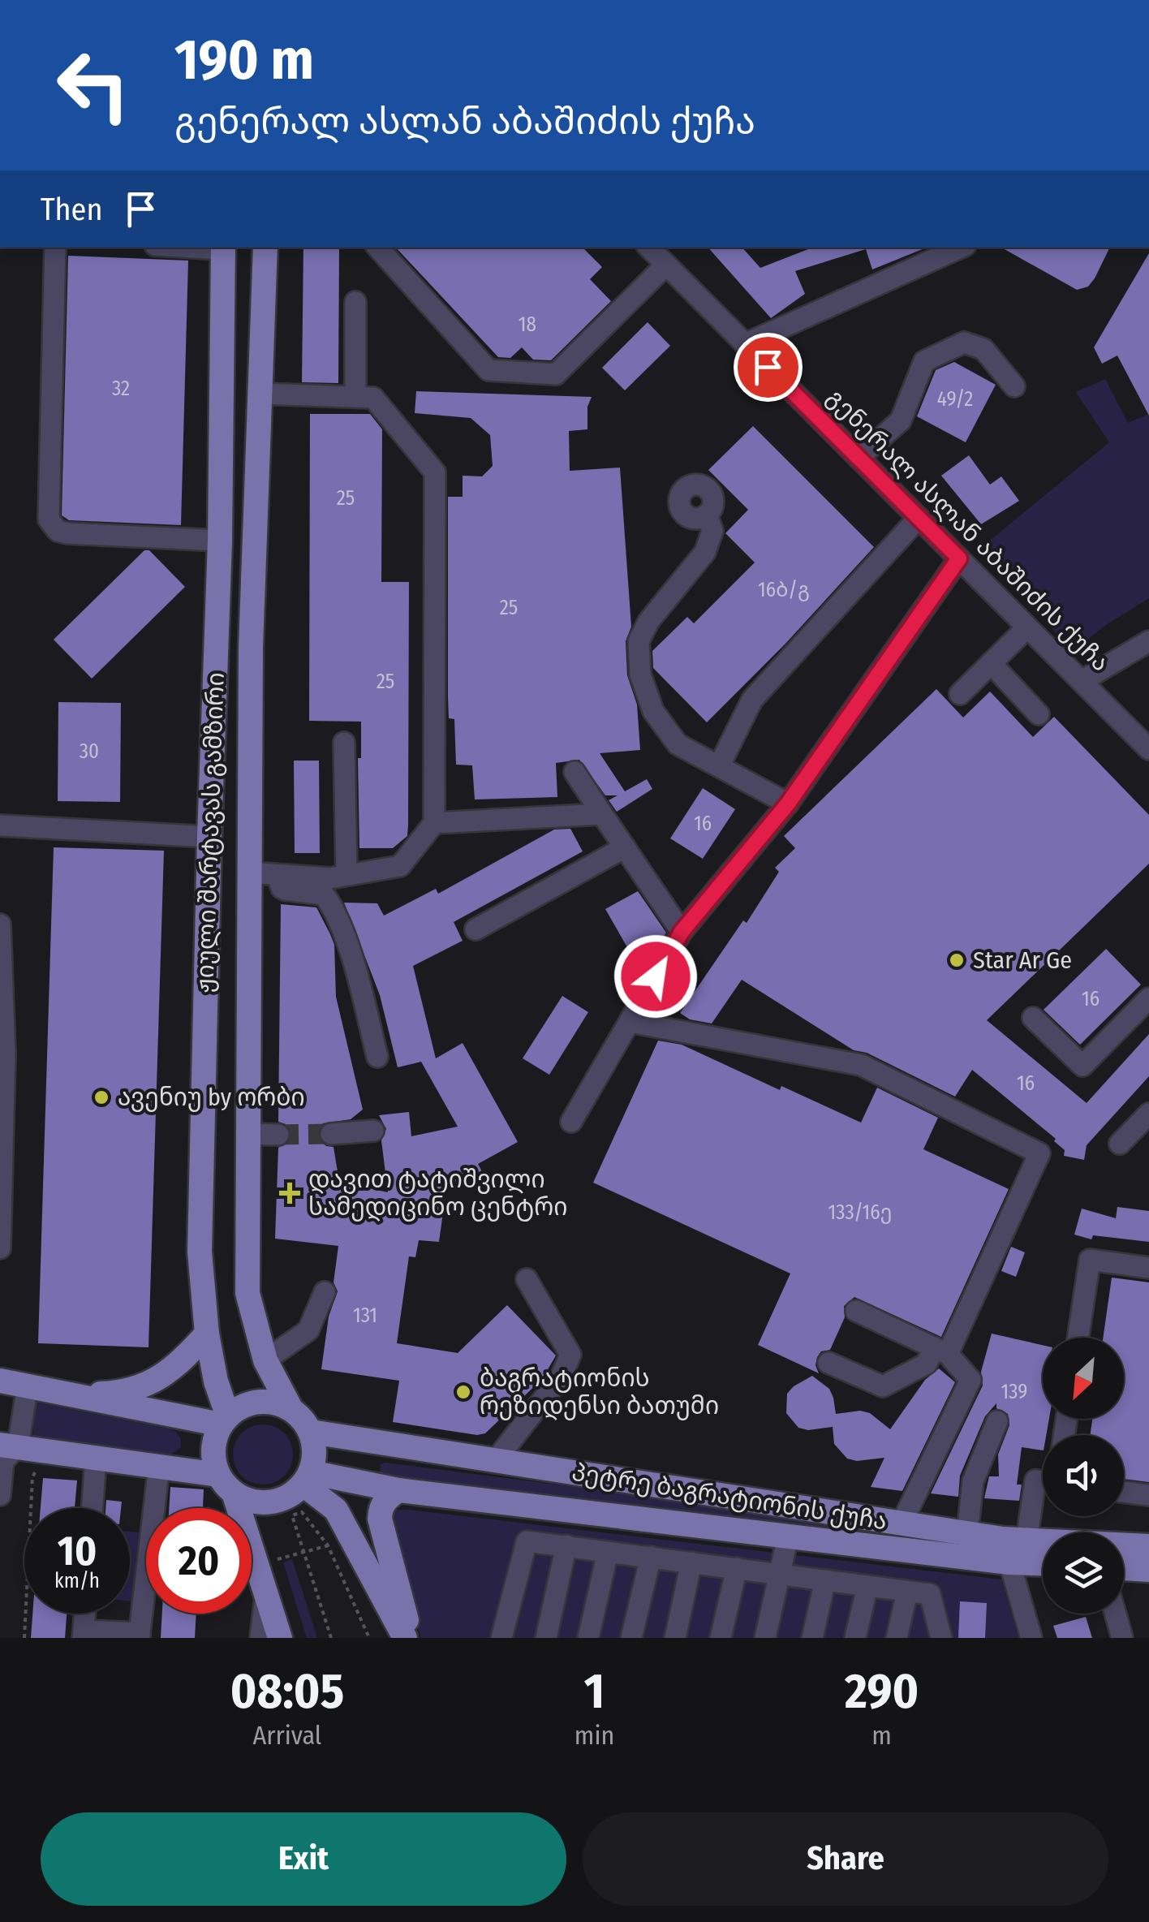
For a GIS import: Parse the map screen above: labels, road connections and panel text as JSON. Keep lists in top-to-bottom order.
{
  "streets": {
    "main road": ["ჟიული შარტავას გამზირი", "პეტრე ბაგრატიონის ქუჩა"],
    "street": ["გენერალ ასლან აბაშიძის ქუჩა"]
  },
  "crossings": [
    ["ჟიული შარტავას გამზირი", "პეტრე ბაგრატიონის ქუჩა"]
  ],
  "places": {
    "other": ["Star Ar Ge", "ავენიუ by ორბი", "ბაგრატიონის რეზიდენსი ბათუმი"],
    "health": ["დავით ტატიშვილი სამედიცინო ცენტრი"]
  },
  "house_numbers": [
    "18",
    "32",
    "49/2",
    "25",
    "16ბ/გ",
    "25",
    "25",
    "30",
    "16",
    "16",
    "16",
    "133/16ე",
    "131",
    "139"
  ],
  "north": "bottom left",
  "page": {
    "turn": ["190 m", "გენერალ ასლან აბაშიძის ქუჩა"],
    "then": "Then",
    "speed": "10 km/h",
    "limit": "20",
    "eta": [
      "08:05",
      "Arrival",
      "1",
      "min",
      "290",
      "m"
    ],
    "buttons": ["Exit", "Share"]
  }
}
